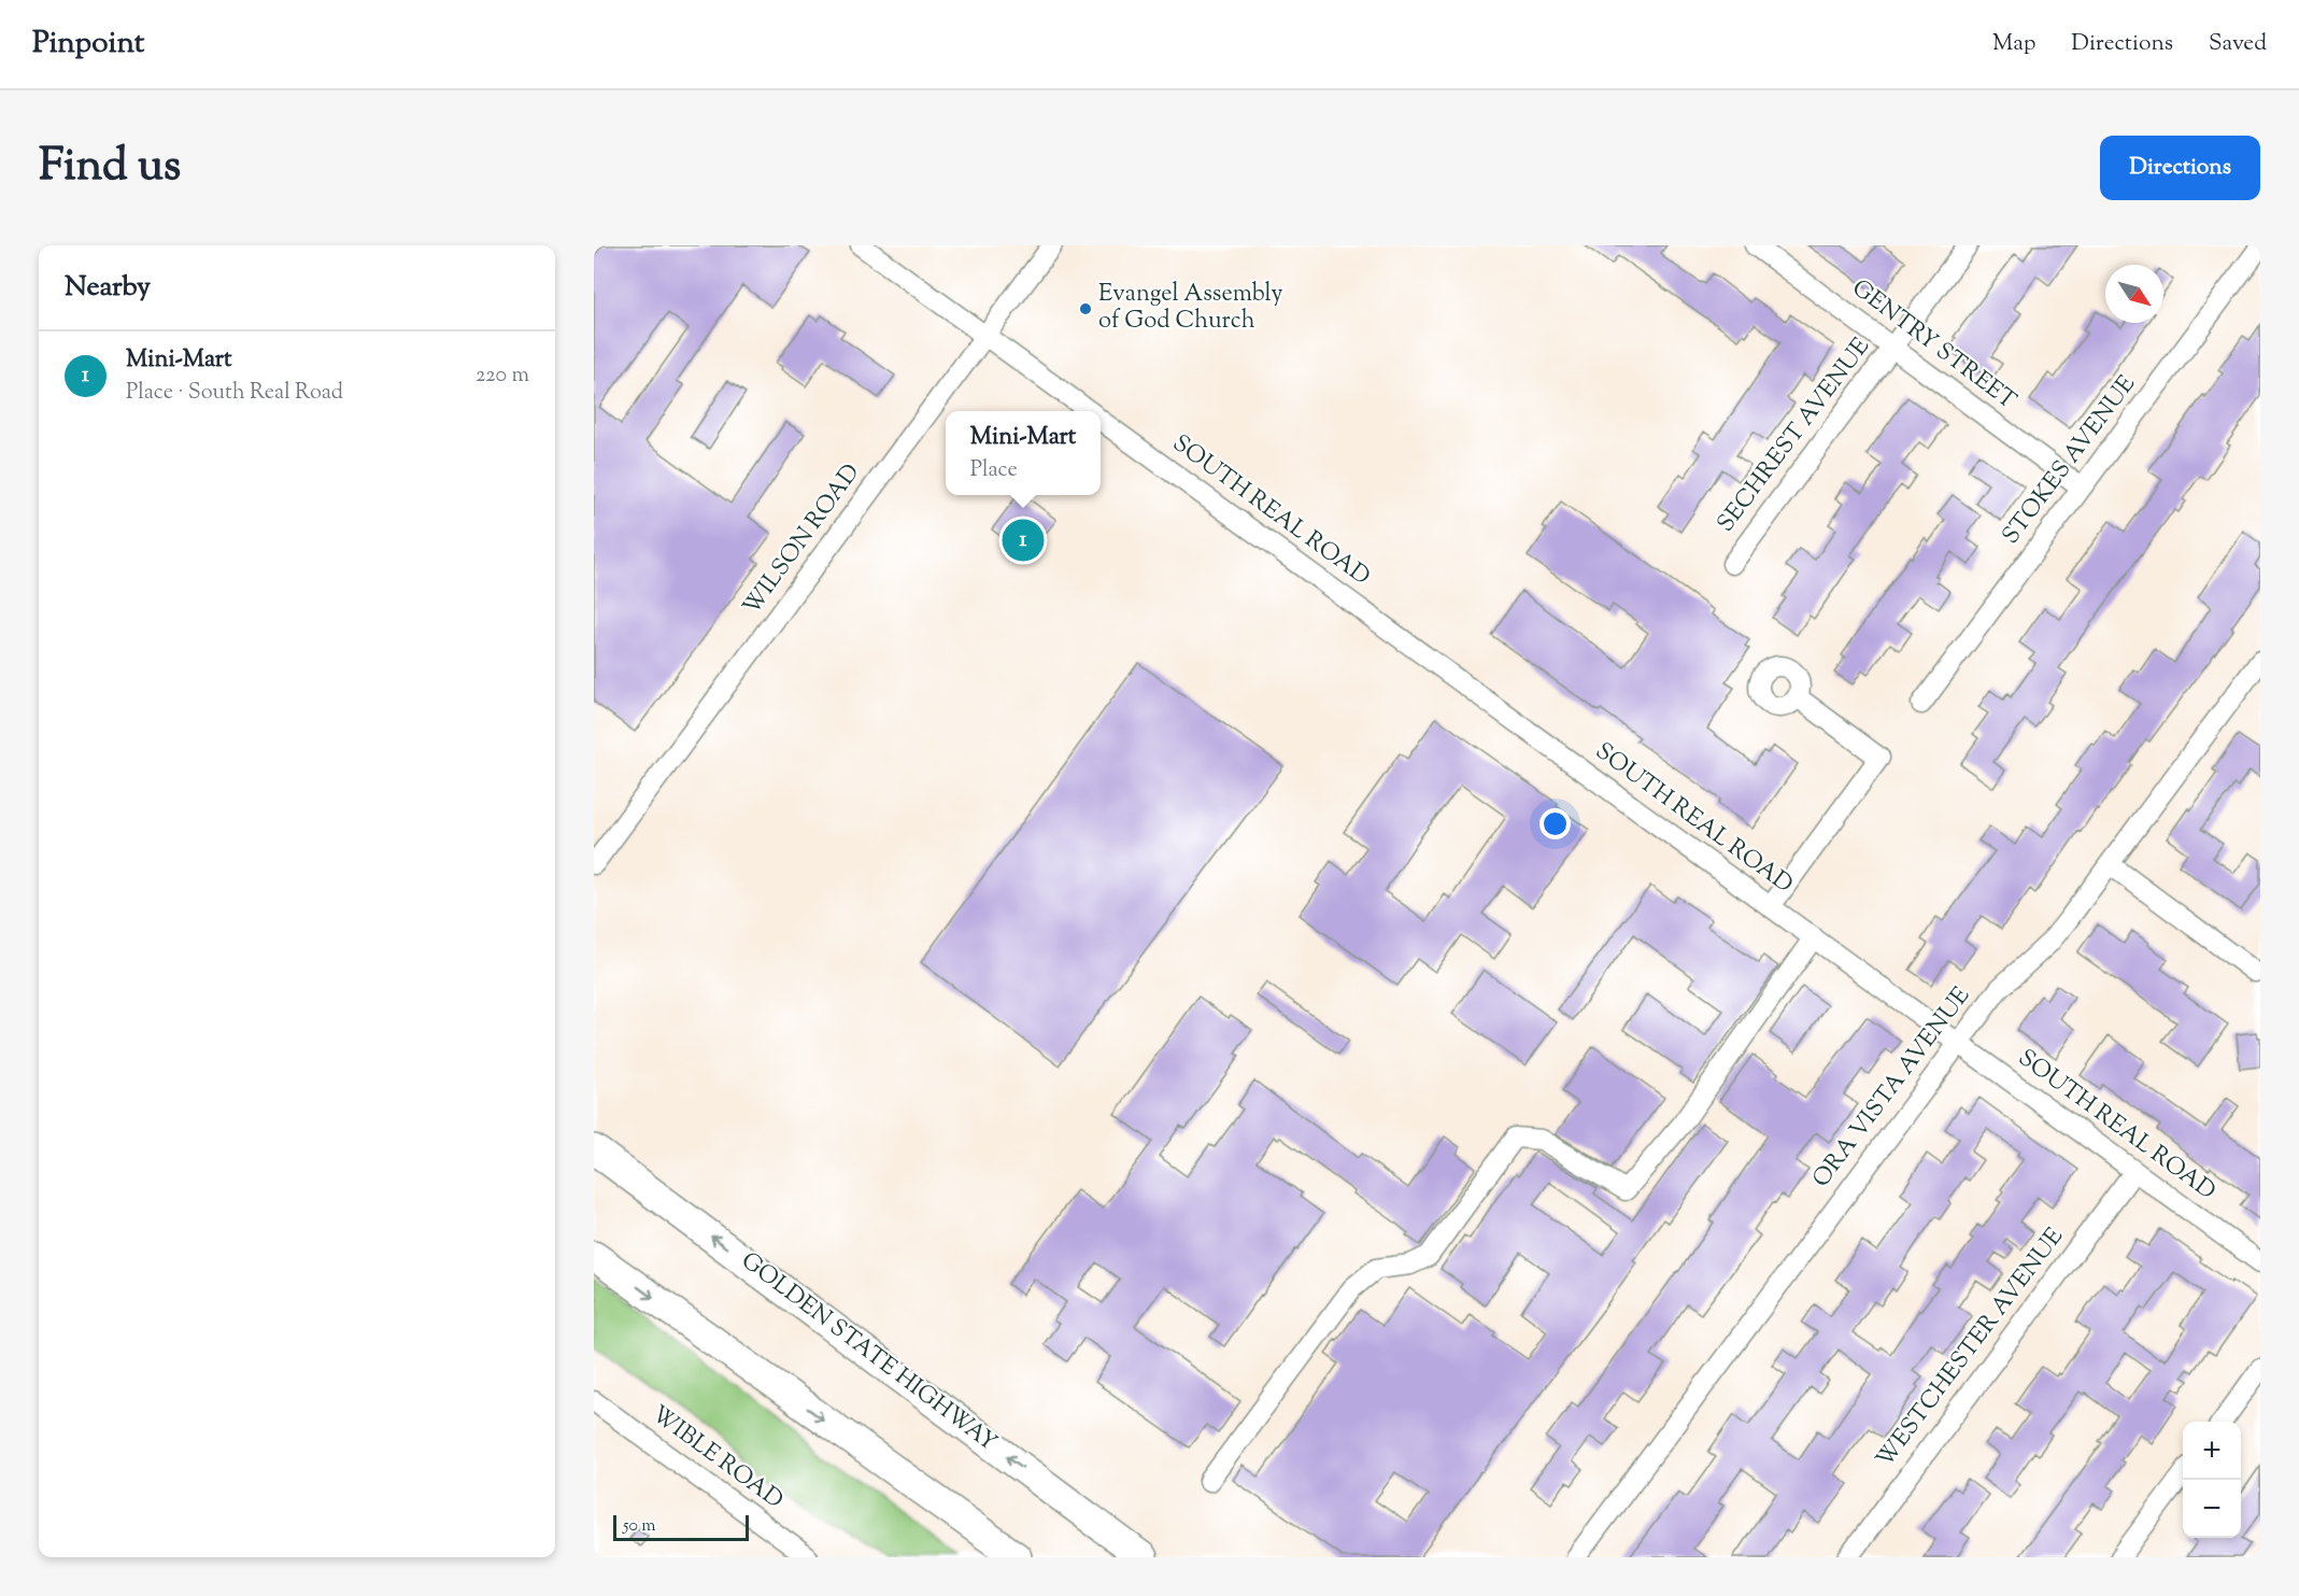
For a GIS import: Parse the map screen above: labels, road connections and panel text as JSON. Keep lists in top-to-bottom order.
{
  "streets": {
    "highway": ["GOLDEN STATE HIGHWAY"],
    "street": [
      "GENTRY STREET",
      "SECHREST AVENUE",
      "STOKES AVENUE",
      "SOUTH REAL ROAD",
      "WILSON ROAD",
      "ORA VISTA AVENUE",
      "WESTCHESTER AVENUE",
      "WIBLE ROAD"
    ]
  },
  "crossings": [
    ["GENTRY STREET", "SECHREST AVENUE"],
    ["GENTRY STREET", "STOKES AVENUE"],
    ["SOUTH REAL ROAD", "WILSON ROAD"],
    ["SOUTH REAL ROAD", "ORA VISTA AVENUE"],
    ["SOUTH REAL ROAD", "WESTCHESTER AVENUE"]
  ],
  "places": ["Evangel Assembly of God Church"],
  "scale_bar": "50 m",
  "north": "bottom right",
  "page": {
    "header": "Pinpoint",
    "nav": ["Map", "Directions", "Saved"],
    "title": "Find us",
    "buttons": "Directions",
    "heading": "Nearby",
    "list": [
      {
        "mark": "1",
        "name": "Mini-Mart",
        "note": "Place · South Real Road",
        "value": "220 m"
      }
    ],
    "popup": ["Mini-Mart", "Place"],
    "pins": "1",
    "map_buttons": ["+", "−"],
    "scale": "50 m"
  }
}
